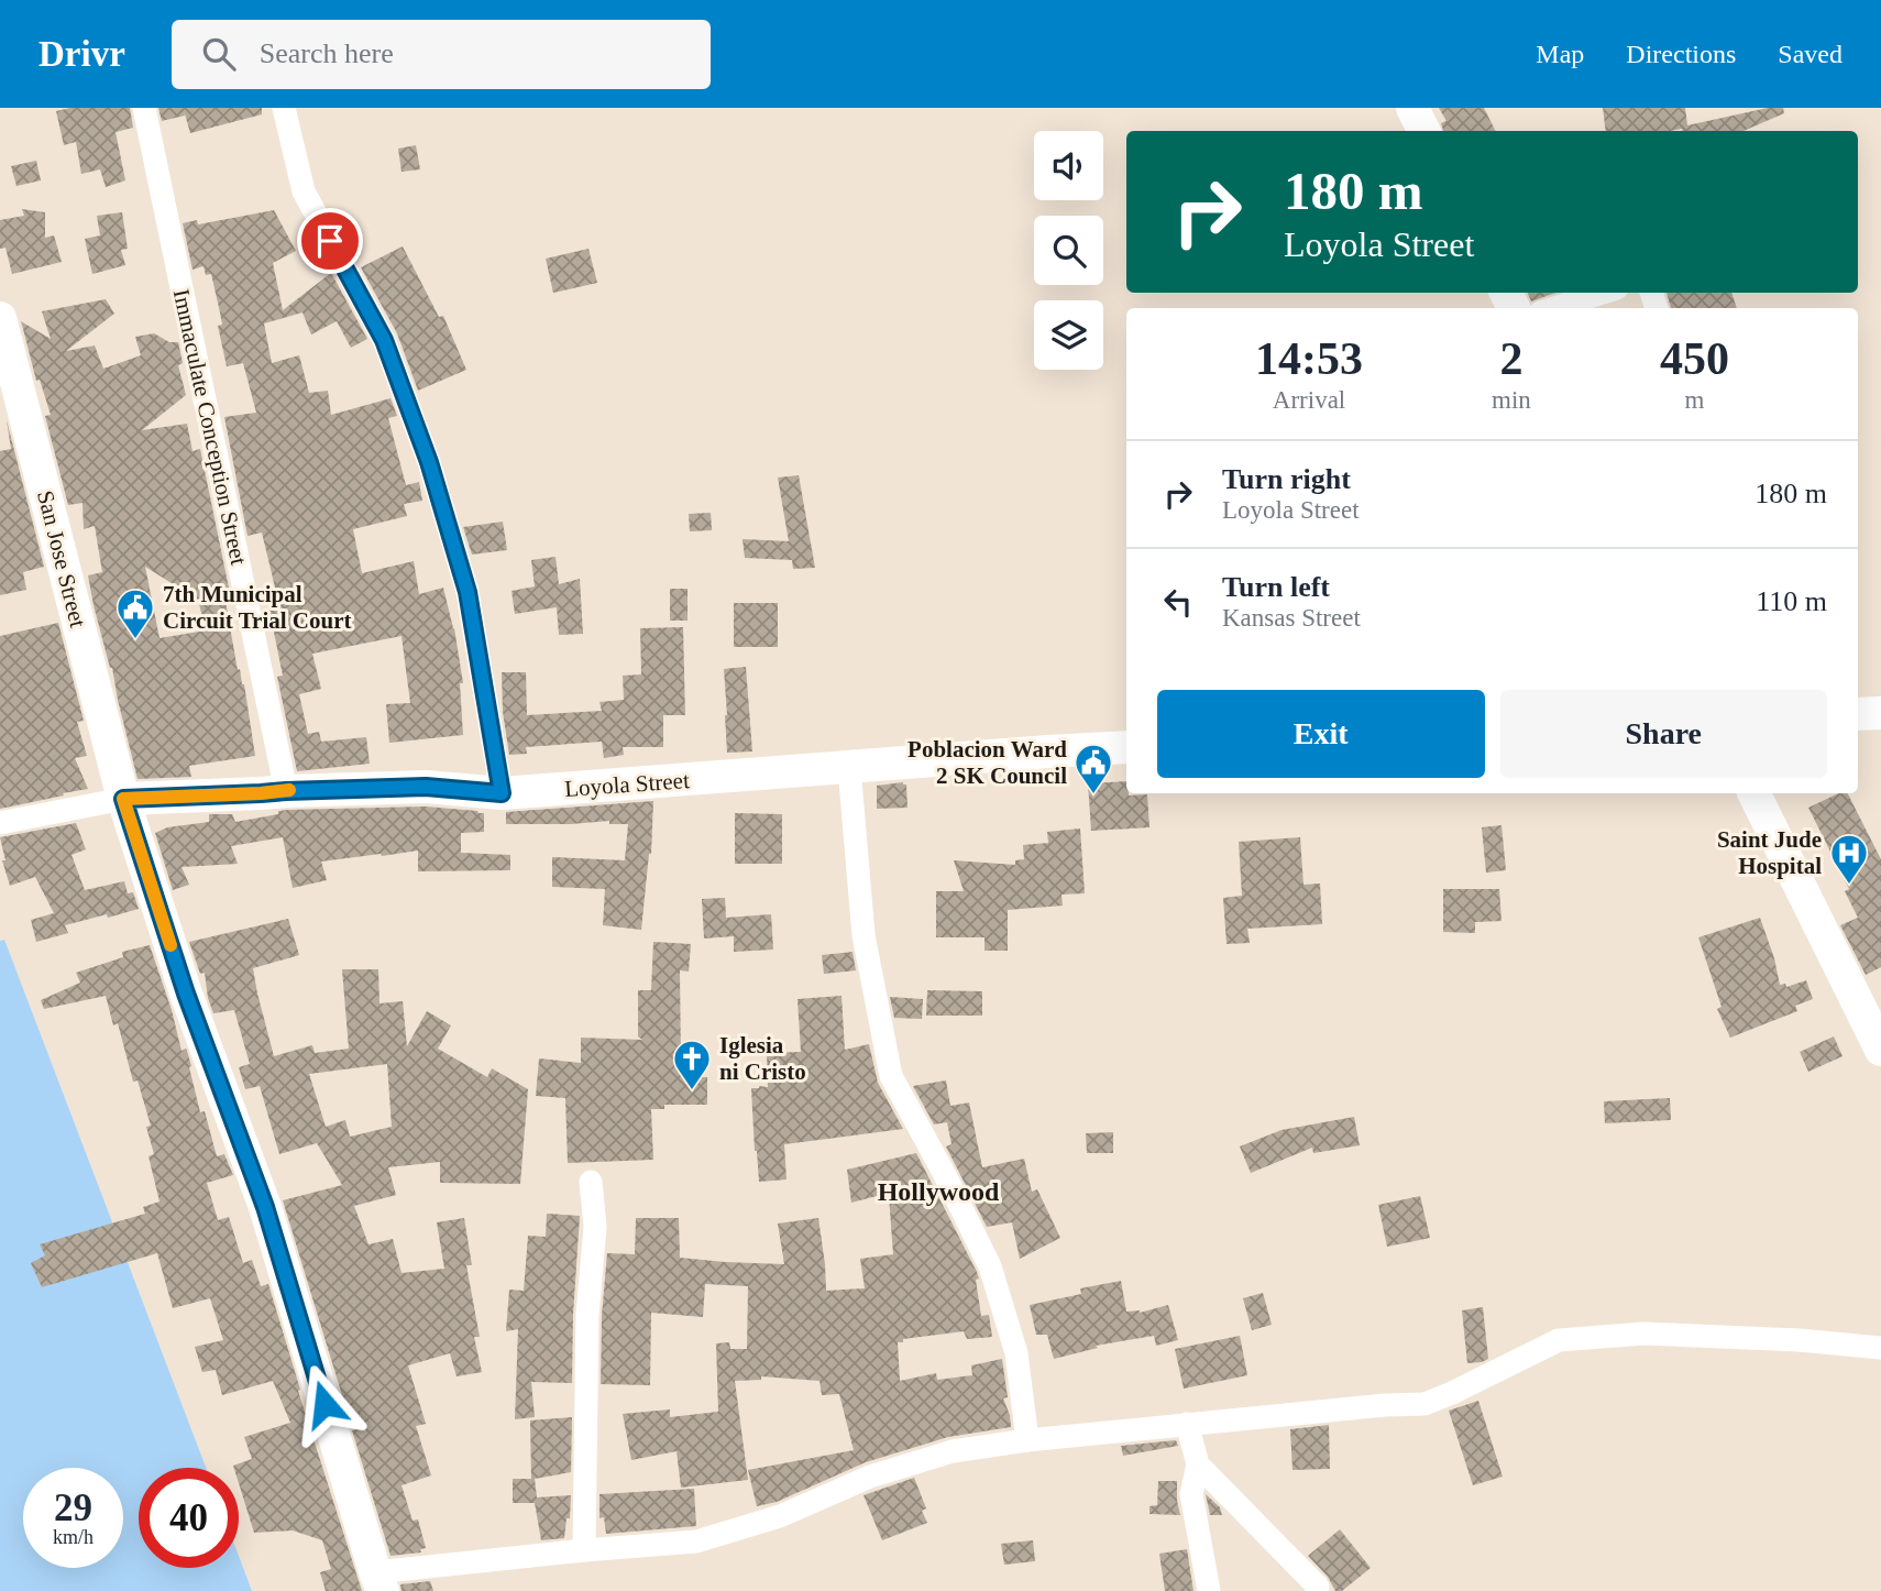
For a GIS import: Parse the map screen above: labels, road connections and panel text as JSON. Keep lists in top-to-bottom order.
{
  "streets": {
    "street": ["Immaculate Conception Street", "San Jose Street", "Loyola Street"]
  },
  "crossings": [
    ["Immaculate Conception Street", "Loyola Street"],
    ["San Jose Street", "Loyola Street"]
  ],
  "districts": ["Hollywood"],
  "places": {
    "public building": ["7th Municipal Circuit Trial Court", "Poblacion Ward 2 SK Council"],
    "hospital": ["Saint Jude Hospital"],
    "church": ["Iglesia ni Cristo"]
  },
  "page": {
    "header": "Drivr",
    "search": "Search here",
    "nav": ["Map", "Directions", "Saved"],
    "turn": ["180 m", "Loyola Street"],
    "eta": [
      "14:53",
      "Arrival",
      "2",
      "min",
      "450",
      "m"
    ],
    "list": [
      {
        "name": "Turn right",
        "note": "Loyola Street",
        "value": "180 m"
      },
      {
        "name": "Turn left",
        "note": "Kansas Street",
        "value": "110 m"
      }
    ],
    "buttons": ["Exit", "Share"],
    "speed": "29 km/h",
    "limit": "40"
  }
}
